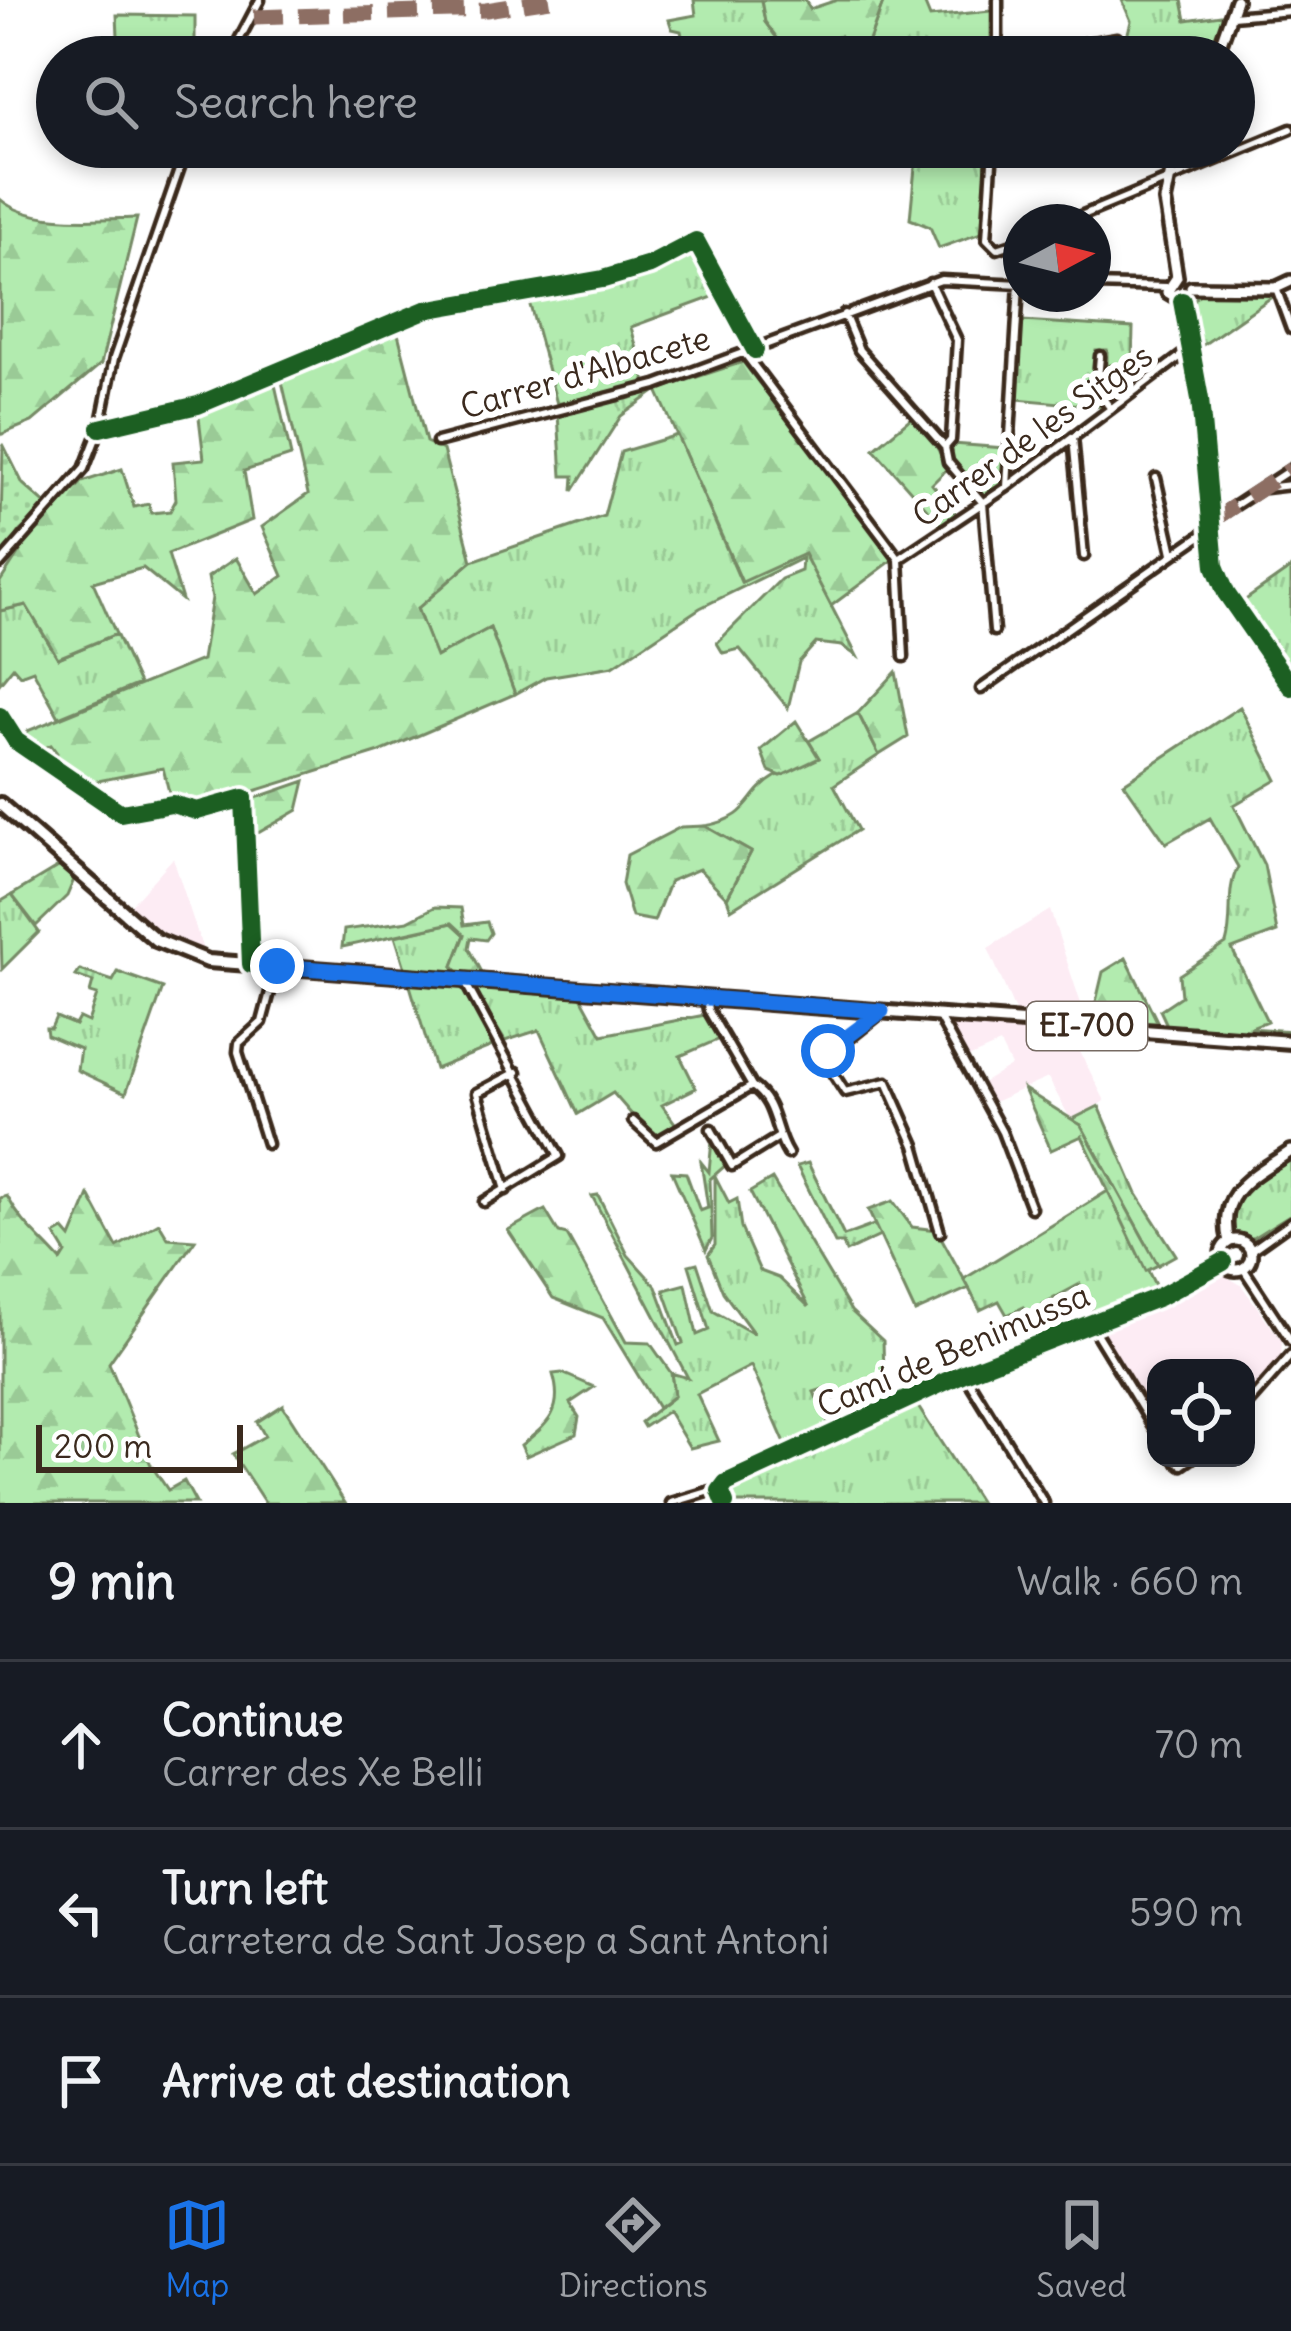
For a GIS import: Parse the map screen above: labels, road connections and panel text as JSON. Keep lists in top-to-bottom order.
{
  "streets": {
    "main road": ["EI-700"],
    "street": ["Carrer d'Albacete", "Carrer de les Sitges", "Camí de Benimussa"]
  },
  "scale_bar": "200 m",
  "north": "right",
  "page": {
    "search": "Search here",
    "scale": "200 m",
    "heading": ["9 min", "Walk · 660 m"],
    "list": [
      ["Continue", "Carrer des Xe Belli", "70 m"],
      ["Turn left", "Carretera de Sant Josep a Sant Antoni", "590 m"],
      "Arrive at destination"
    ],
    "nav": ["Map", "Directions", "Saved"]
  }
}
